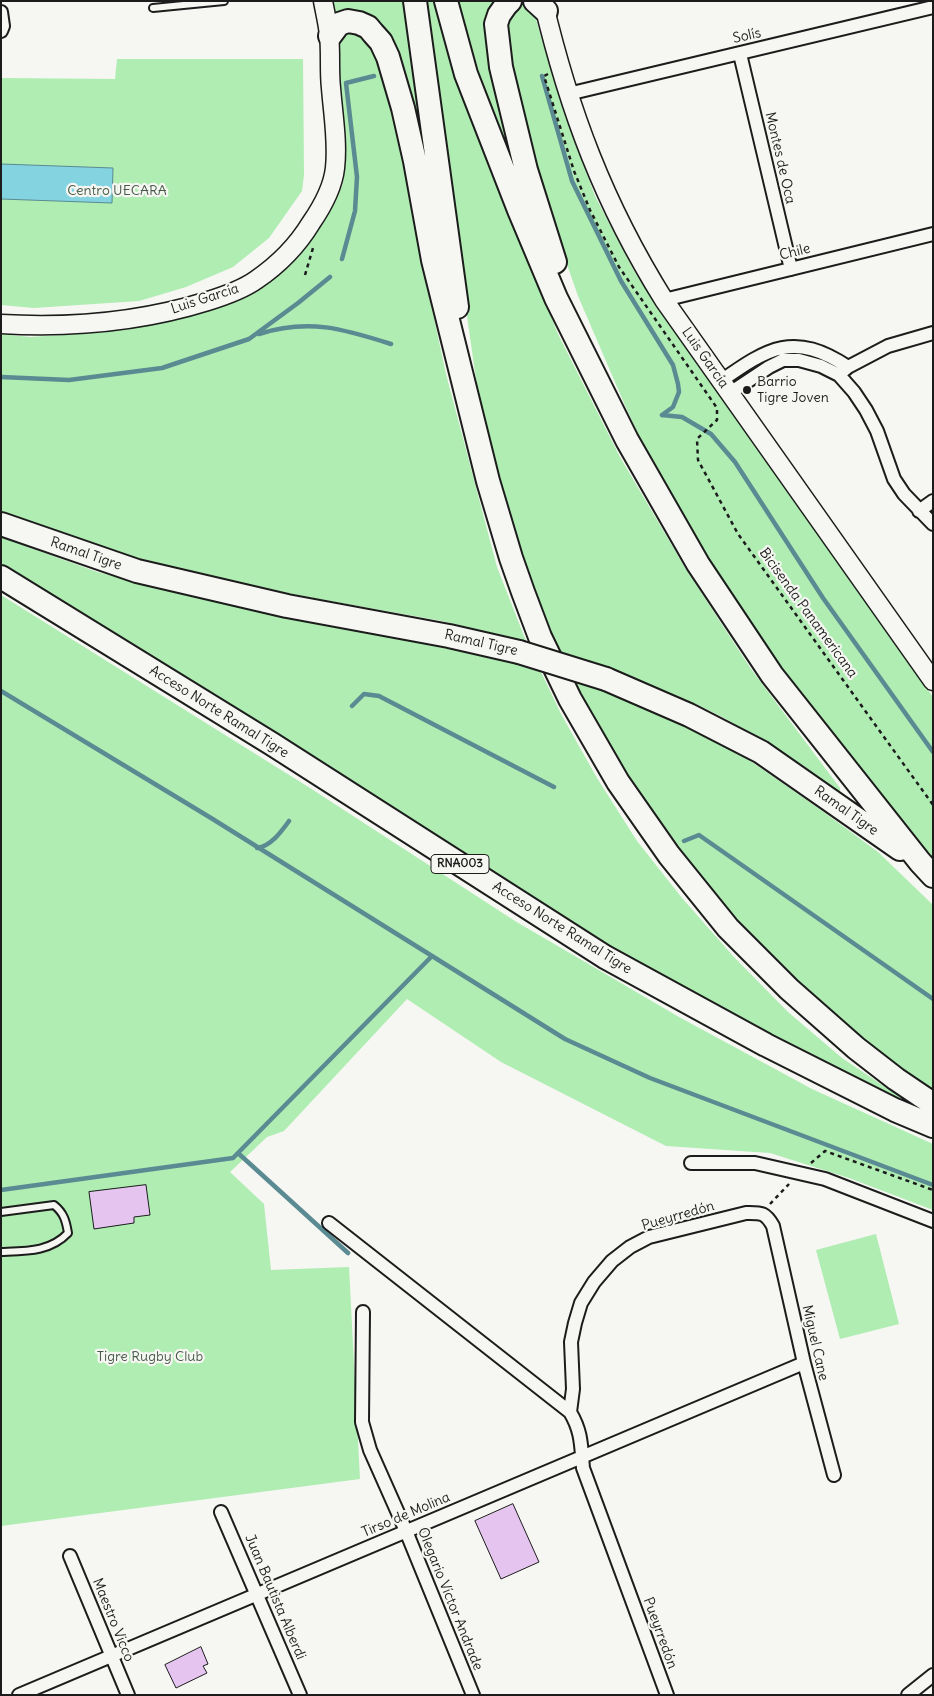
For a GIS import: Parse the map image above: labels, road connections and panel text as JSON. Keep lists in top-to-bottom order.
{
  "streets": {
    "highway": ["Ramal Tigre", "Acceso Norte Ramal Tigre", "RNA003"],
    "street": [
      "Solís",
      "Montes de Oca",
      "Chile",
      "Luis García",
      "Pueyrredón",
      "Miguel Cane",
      "Tirso de Molina",
      "Juan Bautista Alberdi",
      "Olegario Víctor Andrade",
      "Maestro Vicco"
    ],
    "path": ["Bicisenda Panamericana"]
  },
  "crossings": [
    ["Solís", "Montes de Oca"],
    ["Solís", "Luis García"],
    ["Montes de Oca", "Chile"],
    ["Chile", "Luis García"],
    ["Pueyrredón", "Miguel Cane"],
    ["Pueyrredón", "Tirso de Molina"],
    ["Miguel Cane", "Tirso de Molina"],
    ["Tirso de Molina", "Juan Bautista Alberdi"],
    ["Tirso de Molina", "Olegario Víctor Andrade"],
    ["Tirso de Molina", "Maestro Vicco"]
  ],
  "parks": ["Centro UECARA", "Tigre Rugby Club"],
  "places": ["Barrio Tigre Joven"]
}
